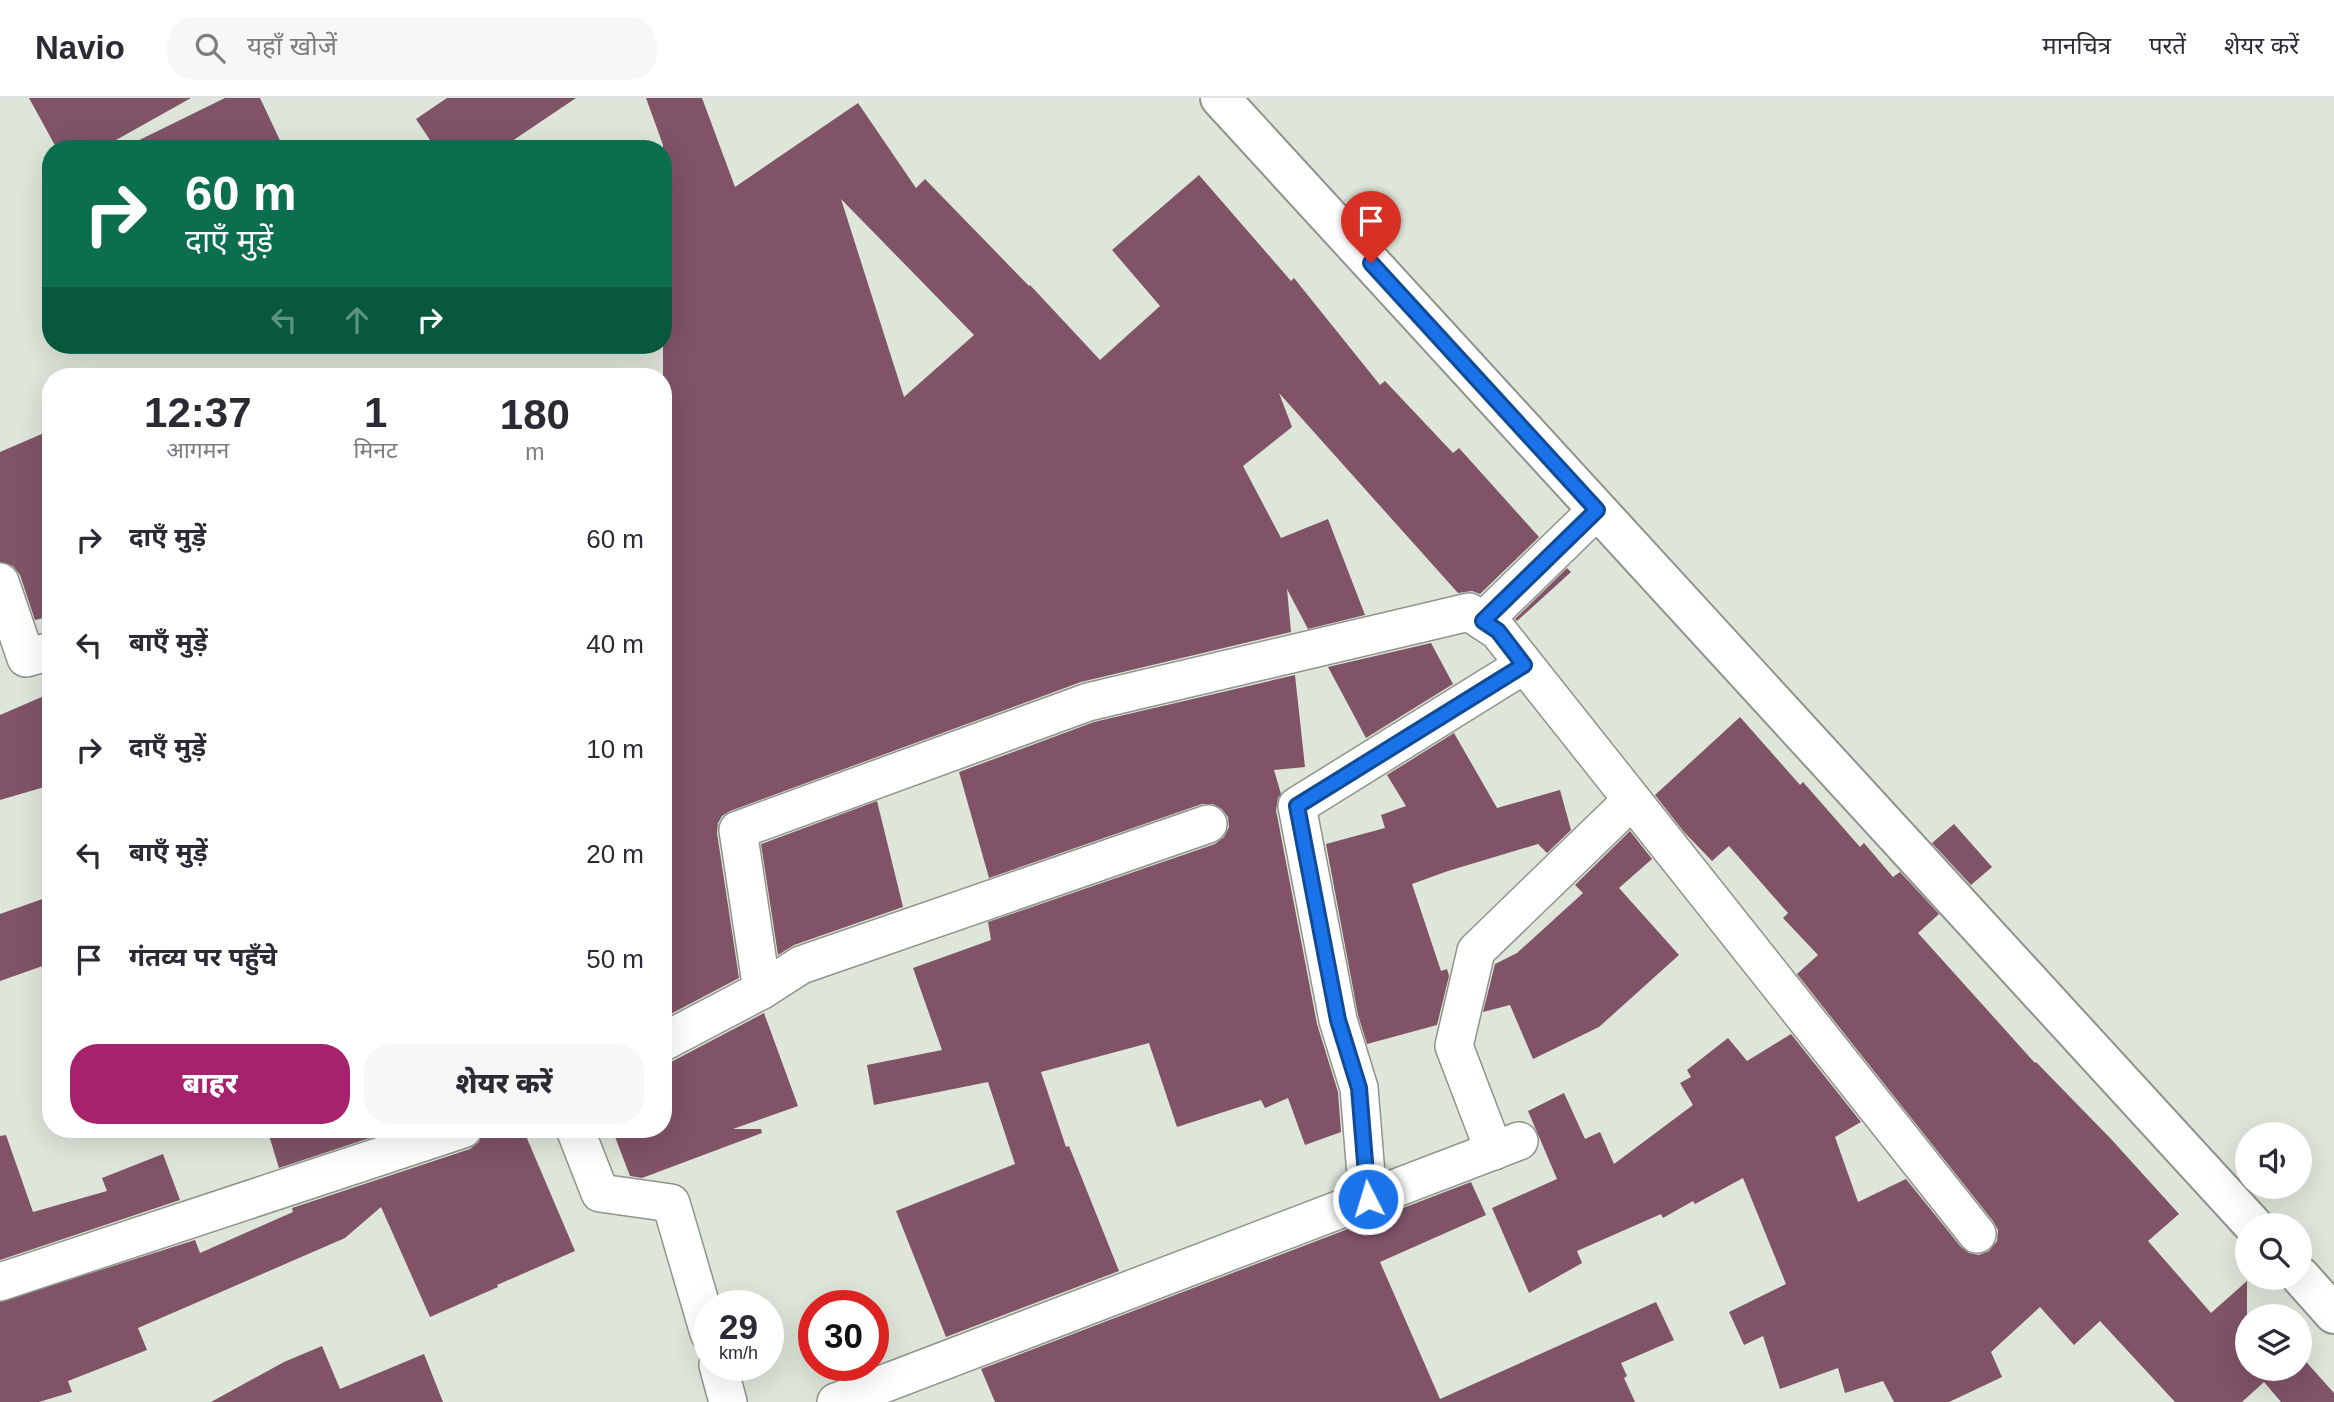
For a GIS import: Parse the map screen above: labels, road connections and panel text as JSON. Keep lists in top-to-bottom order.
{
  "page": {
    "header": "Navio",
    "search": "यहाँ खोजें",
    "nav": ["मानचित्र", "परतें", "शेयर करें"],
    "turn": ["60 m", "दाएँ मुड़ें"],
    "eta": [
      "12:37",
      "आगमन",
      "1",
      "मिनट",
      "180",
      "m"
    ],
    "list": [
      {
        "name": "दाएँ मुड़ें",
        "value": "60 m"
      },
      {
        "name": "बाएँ मुड़ें",
        "value": "40 m"
      },
      {
        "name": "दाएँ मुड़ें",
        "value": "10 m"
      },
      {
        "name": "बाएँ मुड़ें",
        "value": "20 m"
      },
      {
        "name": "गंतव्य पर पहुँचे",
        "value": "50 m"
      }
    ],
    "buttons": ["बाहर", "शेयर करें"],
    "speed": "29 km/h",
    "limit": "30"
  }
}
